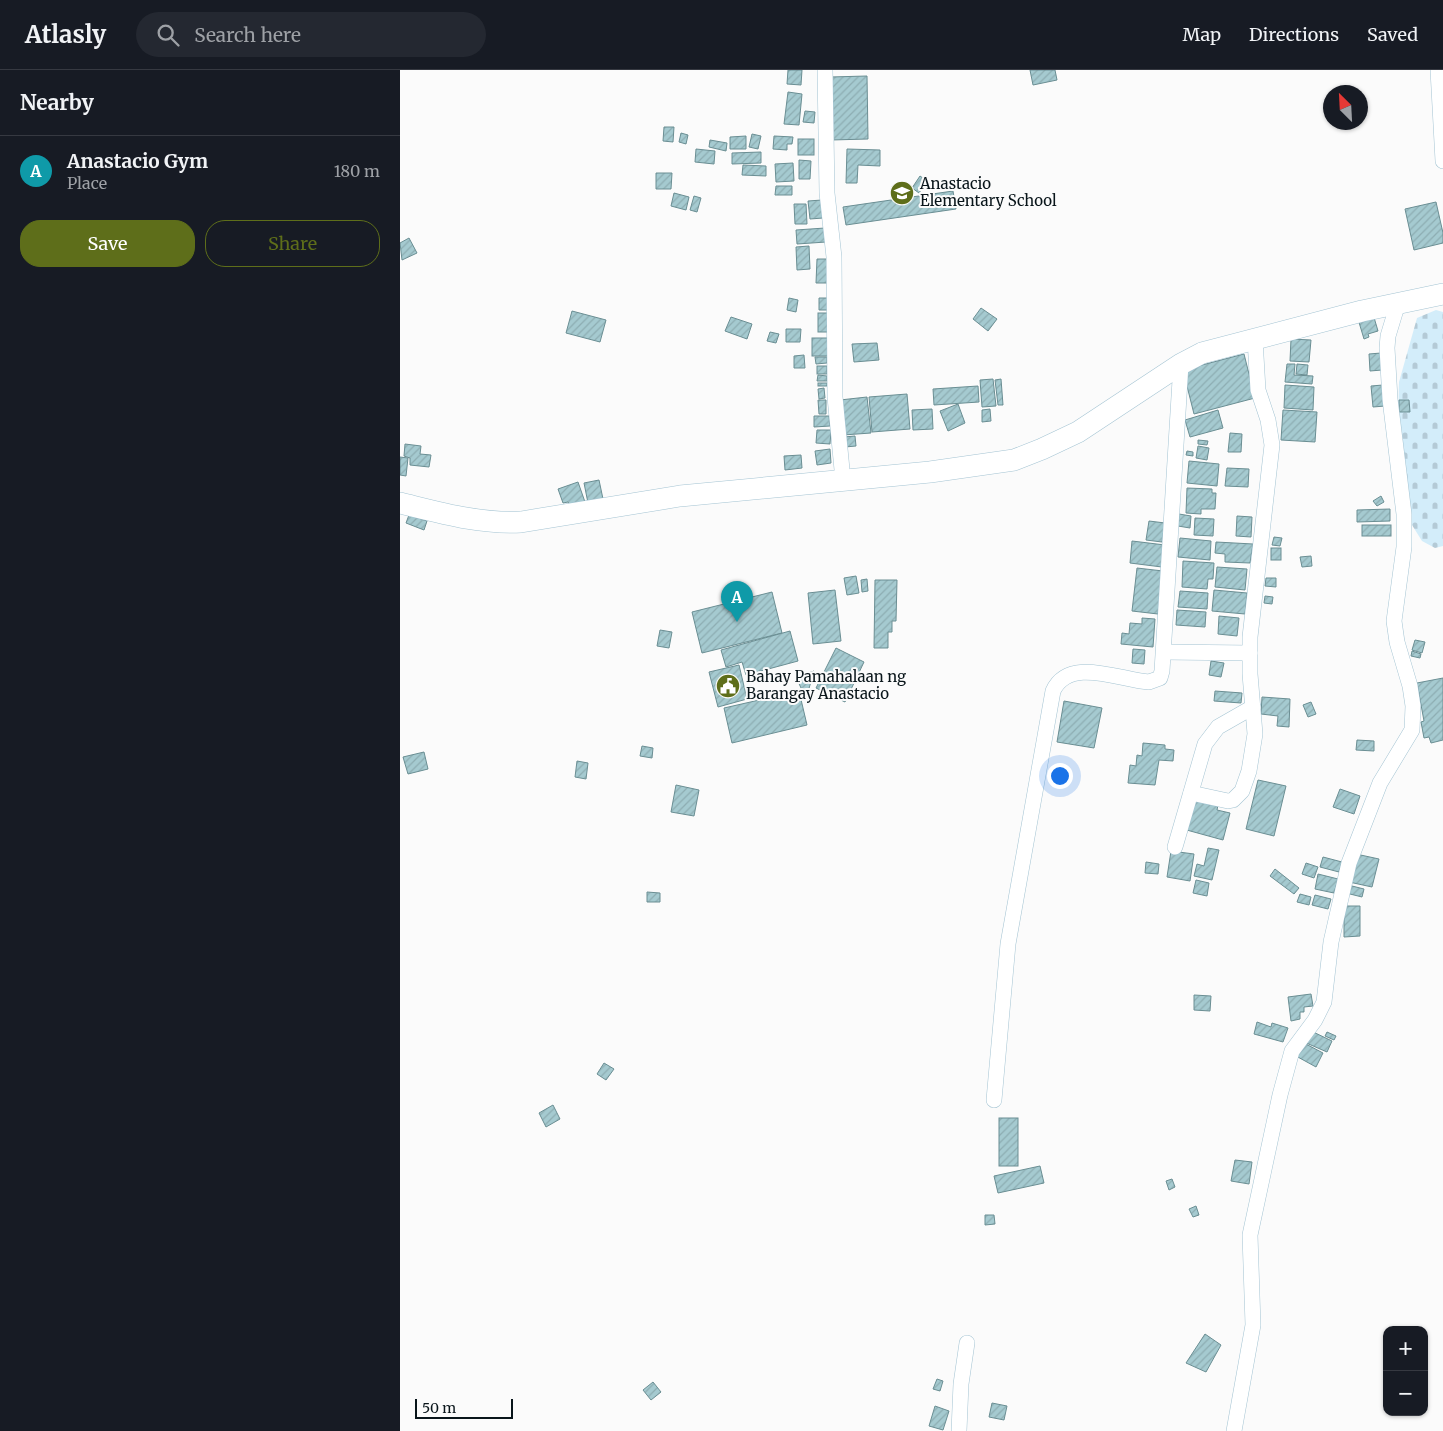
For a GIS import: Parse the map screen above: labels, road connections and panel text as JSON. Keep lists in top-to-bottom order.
{
  "places": {
    "school or university": ["Anastacio Elementary School"],
    "public building": ["Bahay Pamahalaan ng Barangay Anastacio"]
  },
  "scale_bar": "50 m",
  "north": "top left",
  "page": {
    "header": "Atlasly",
    "search": "Search here",
    "nav": ["Map", "Directions", "Saved"],
    "heading": "Nearby",
    "list": [
      {
        "mark": "A",
        "name": "Anastacio Gym",
        "note": "Place",
        "value": "180 m"
      }
    ],
    "buttons": ["Save", "Share"],
    "pins": "A",
    "map_buttons": ["+", "−"],
    "scale": "50 m"
  }
}
